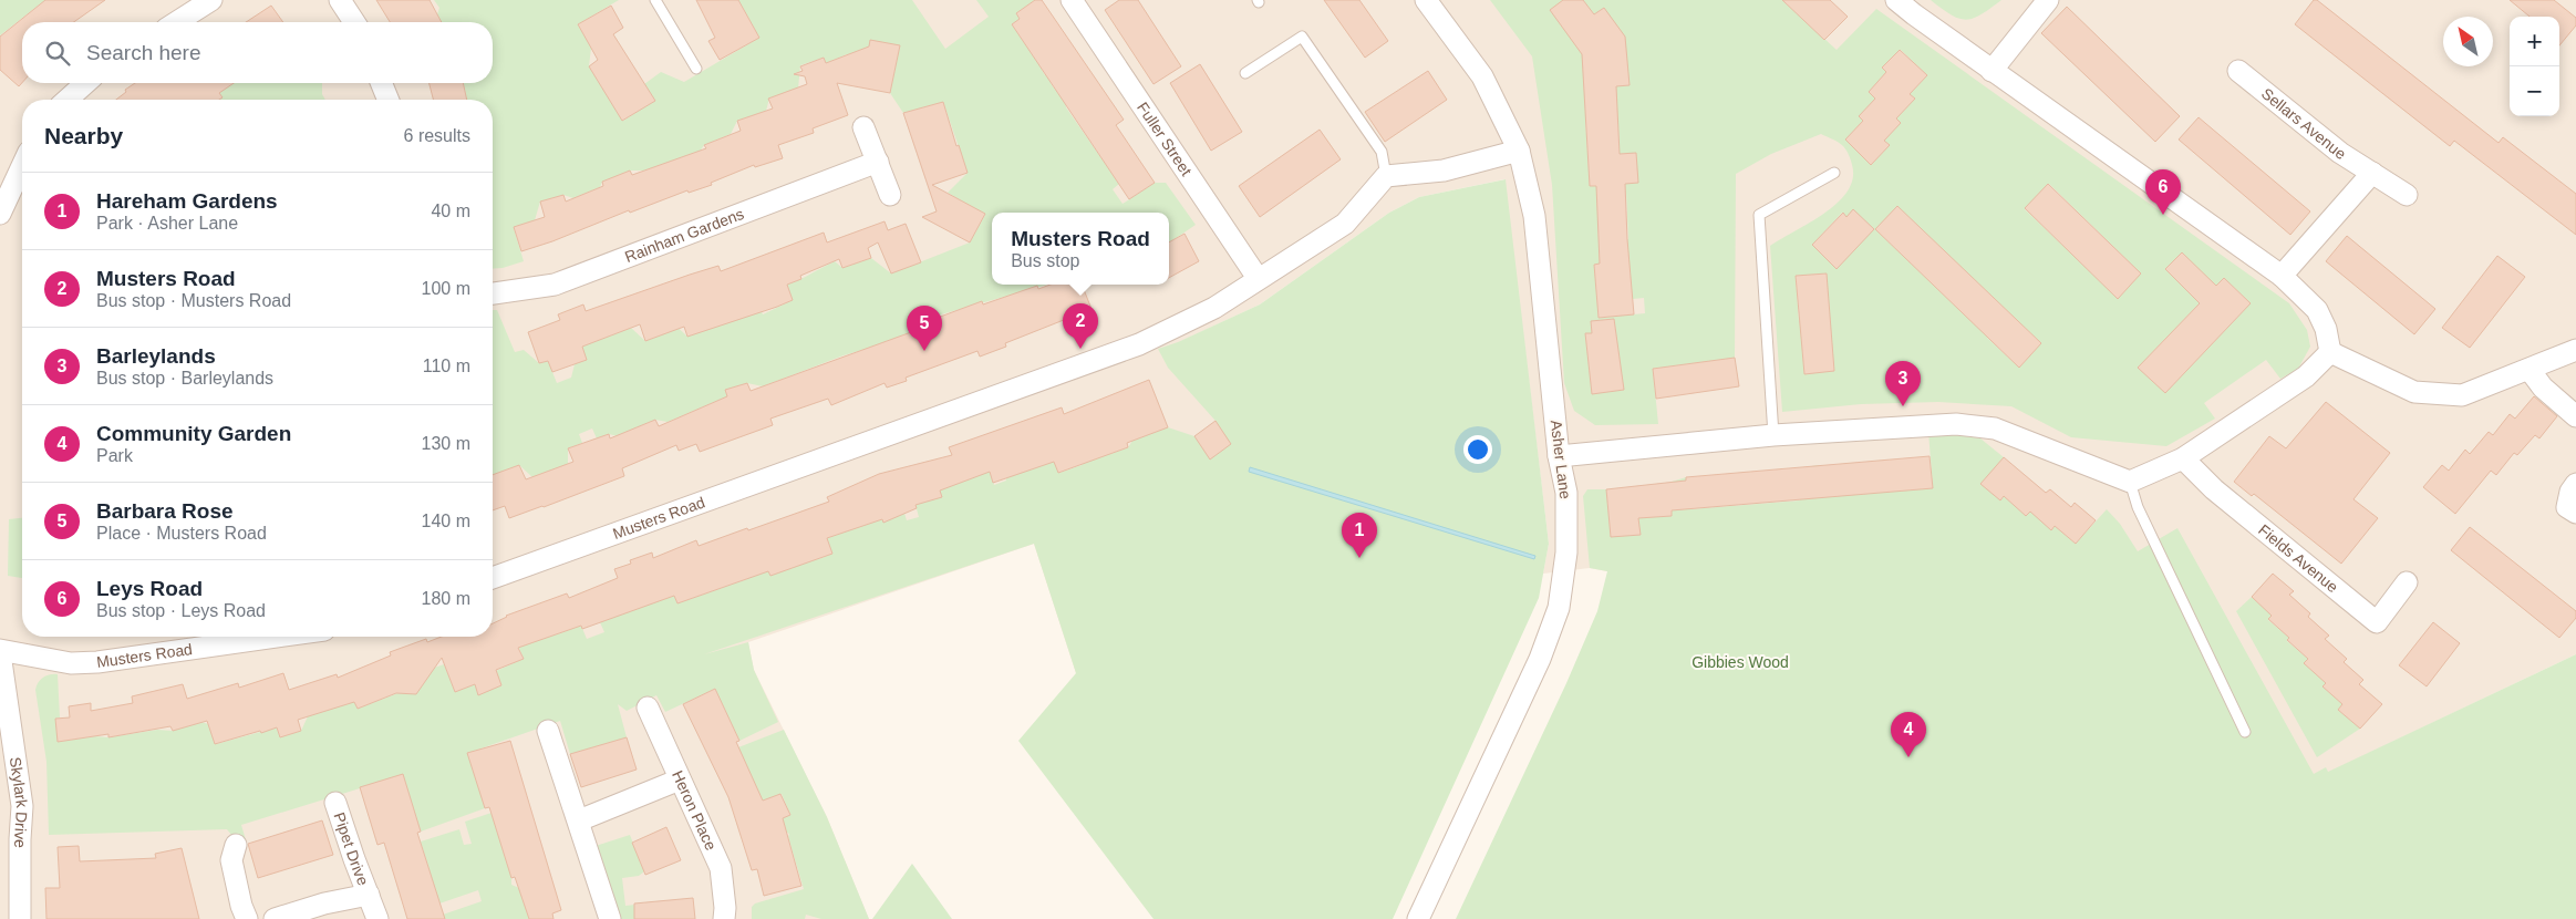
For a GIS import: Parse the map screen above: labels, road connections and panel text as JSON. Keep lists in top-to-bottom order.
{
  "streets": {
    "street": [
      "Sellars Avenue",
      "Fuller Street",
      "Rainham Gardens",
      "Asher Lane",
      "Musters Road",
      "Fields Avenue",
      "Skylark Drive",
      "Heron Place",
      "Pipet Drive"
    ]
  },
  "crossings": [
    ["Fuller Street", "Musters Road"],
    ["Musters Road", "Skylark Drive"]
  ],
  "parks": ["Gibbies Wood"],
  "north": "top left",
  "page": {
    "map_buttons": ["+", "−"],
    "search": "Search here",
    "heading": ["Nearby", "6 results"],
    "pins": [
      "6",
      "2",
      "5",
      "3",
      "1",
      "4"
    ],
    "list": [
      {
        "mark": "1",
        "name": "Hareham Gardens",
        "note": "Park · Asher Lane",
        "value": "40 m"
      },
      {
        "mark": "2",
        "name": "Musters Road",
        "note": "Bus stop · Musters Road",
        "value": "100 m"
      },
      {
        "mark": "3",
        "name": "Barleylands",
        "note": "Bus stop · Barleylands",
        "value": "110 m"
      },
      {
        "mark": "4",
        "name": "Community Garden",
        "note": "Park",
        "value": "130 m"
      },
      {
        "mark": "5",
        "name": "Barbara Rose",
        "note": "Place · Musters Road",
        "value": "140 m"
      },
      {
        "mark": "6",
        "name": "Leys Road",
        "note": "Bus stop · Leys Road",
        "value": "180 m"
      }
    ],
    "popup": ["Musters Road", "Bus stop"]
  }
}
